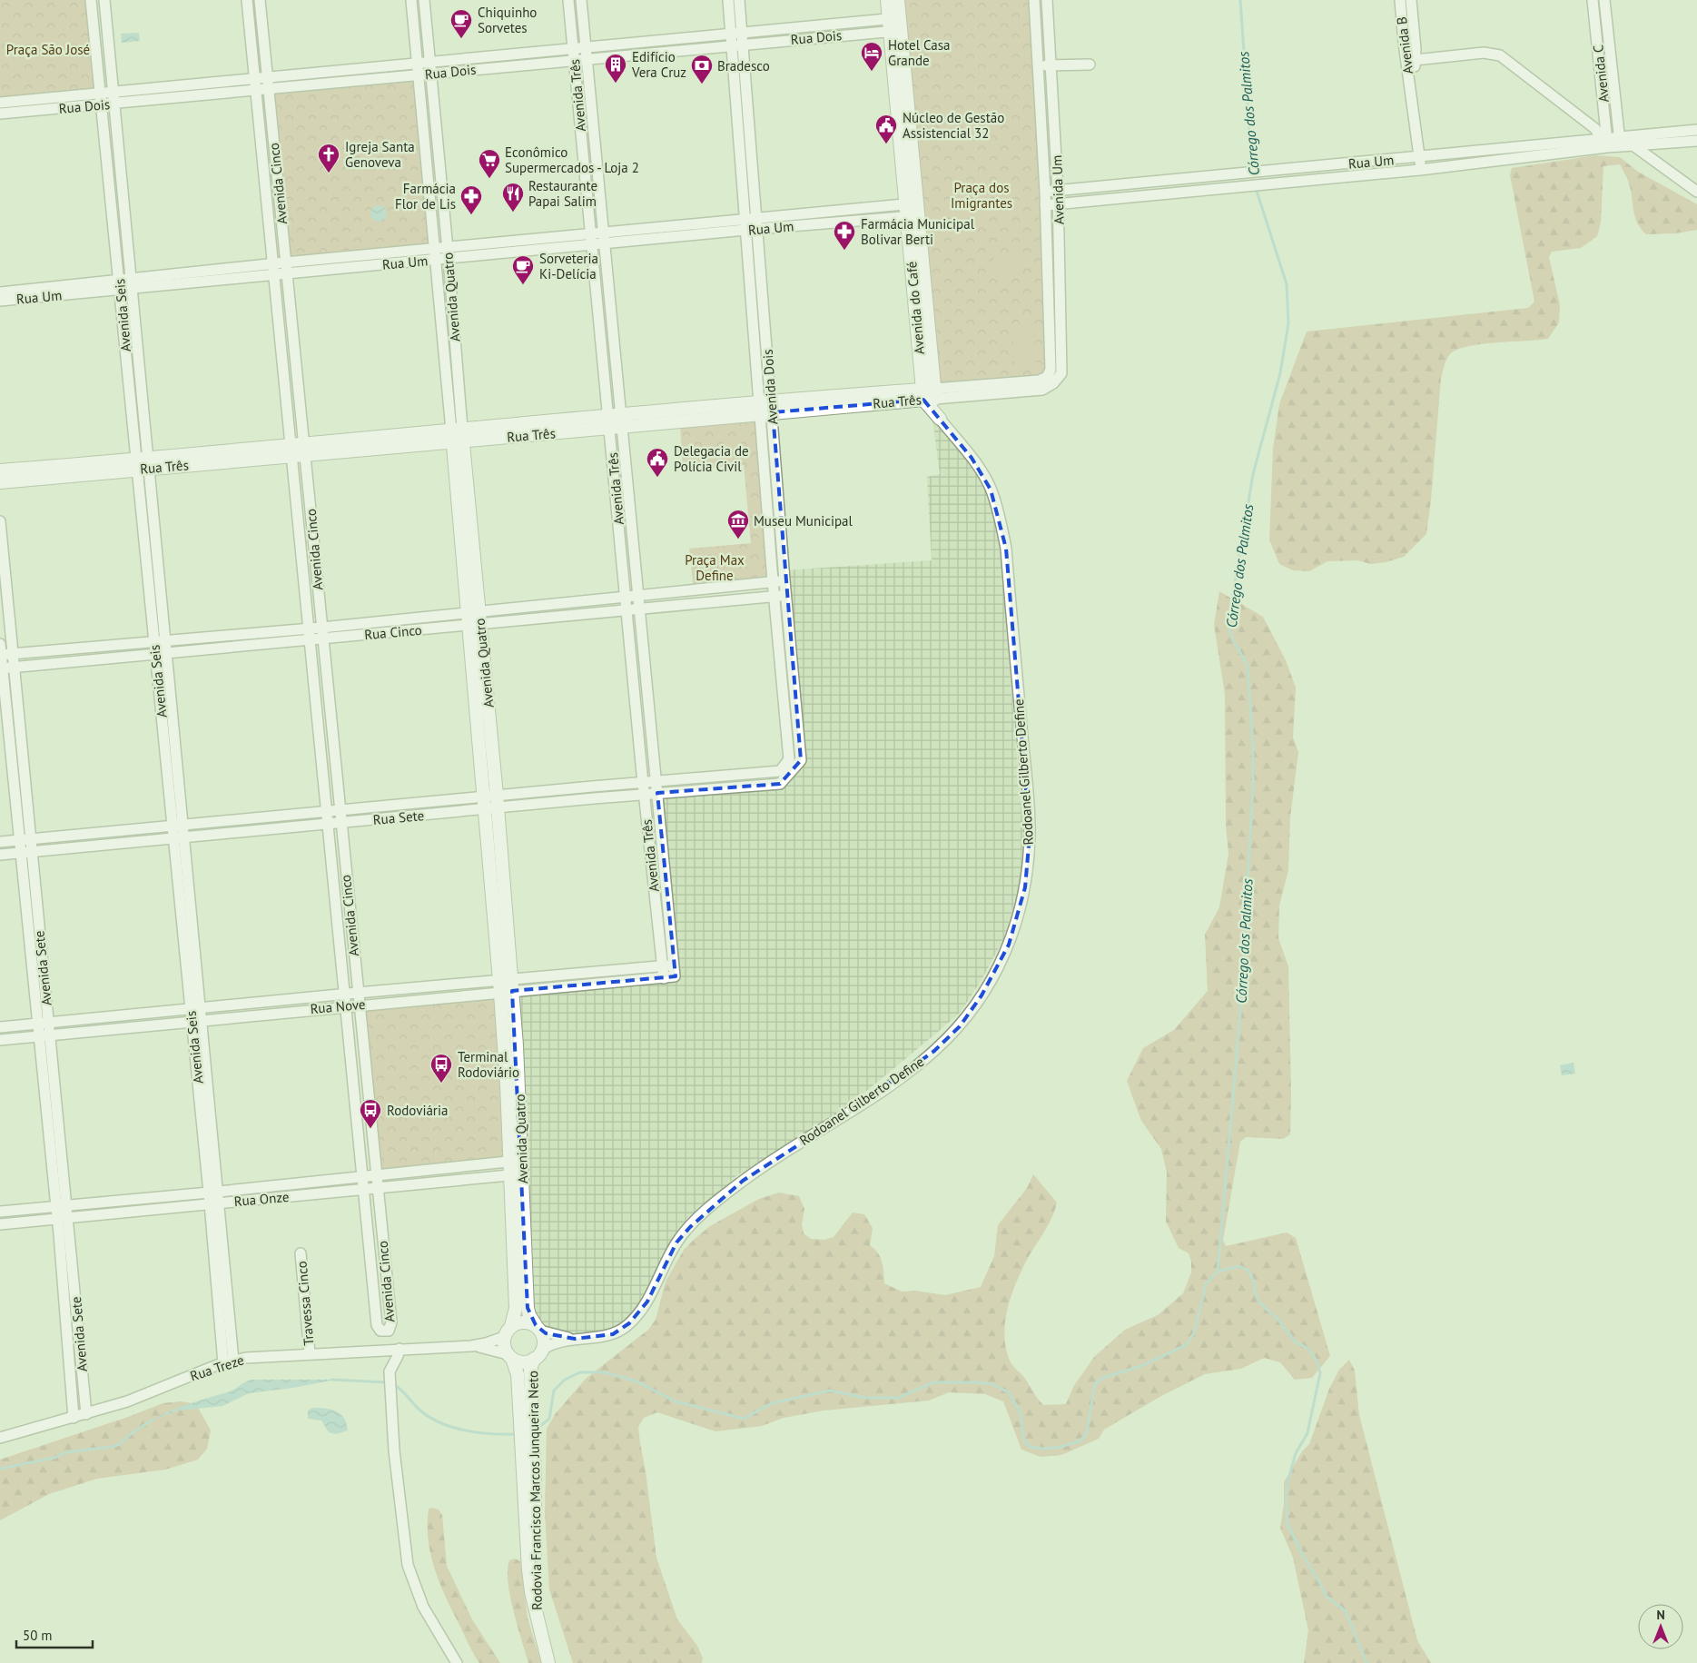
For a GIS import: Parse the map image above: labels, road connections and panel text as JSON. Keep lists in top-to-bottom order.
{
  "streets": {
    "main road": [
      "Avenida Quatro",
      "Avenida do Café",
      "Rua Três",
      "Rodoanel Gilberto Define",
      "Rodovia Francisco Marcos Junqueira Neto"
    ],
    "street": [
      "Rua Dois",
      "Avenida B",
      "Avenida C",
      "Avenida Três",
      "Rua Um",
      "Avenida Cinco",
      "Avenida Um",
      "Avenida Seis",
      "Avenida Dois",
      "Rua Cinco",
      "Rua Sete",
      "Avenida Sete",
      "Rua Nove",
      "Rua Onze",
      "Travessa Cinco",
      "Rua Treze"
    ]
  },
  "crossings": [
    ["Rua Dois", "Avenida Três"],
    ["Rua Dois", "Avenida Cinco"],
    ["Rua Dois", "Avenida Quatro"],
    ["Rua Dois", "Avenida do Café"],
    ["Rua Dois", "Avenida Seis"],
    ["Rua Dois", "Avenida Dois"],
    ["Avenida B", "Rua Um"],
    ["Avenida C", "Rua Um"],
    ["Avenida Três", "Rua Um"],
    ["Avenida Três", "Rua Três"],
    ["Avenida Três", "Rua Cinco"],
    ["Avenida Três", "Rua Sete"],
    ["Avenida Três", "Rua Nove"],
    ["Rua Um", "Avenida Cinco"],
    ["Rua Um", "Avenida Um"],
    ["Rua Um", "Avenida Quatro"],
    ["Rua Um", "Avenida do Café"],
    ["Rua Um", "Avenida Seis"],
    ["Rua Um", "Avenida Dois"],
    ["Avenida Cinco", "Rua Três"],
    ["Avenida Cinco", "Rua Cinco"],
    ["Avenida Cinco", "Rua Sete"],
    ["Avenida Cinco", "Rua Nove"],
    ["Avenida Cinco", "Rua Onze"],
    ["Avenida Um", "Rua Três"],
    ["Avenida Quatro", "Rua Três"],
    ["Avenida Quatro", "Rua Cinco"],
    ["Avenida Quatro", "Rodoanel Gilberto Define"],
    ["Avenida Quatro", "Rua Sete"],
    ["Avenida Quatro", "Rua Nove"],
    ["Avenida Quatro", "Rua Onze"],
    ["Avenida Quatro", "Rua Treze"],
    ["Avenida Quatro", "Rodovia Francisco Marcos Junqueira Neto"],
    ["Avenida do Café", "Rua Três"],
    ["Avenida do Café", "Rodoanel Gilberto Define"],
    ["Avenida Seis", "Rua Três"],
    ["Avenida Seis", "Rua Cinco"],
    ["Avenida Seis", "Rua Sete"],
    ["Avenida Seis", "Rua Nove"],
    ["Avenida Seis", "Rua Onze"],
    ["Avenida Seis", "Rua Treze"],
    ["Avenida Dois", "Rua Três"],
    ["Avenida Dois", "Rua Cinco"],
    ["Avenida Dois", "Rua Sete"],
    ["Rua Três", "Rodoanel Gilberto Define"],
    ["Rua Cinco", "Avenida Sete"],
    ["Rodoanel Gilberto Define", "Rua Treze"],
    ["Rodoanel Gilberto Define", "Rodovia Francisco Marcos Junqueira Neto"],
    ["Rua Sete", "Avenida Sete"],
    ["Avenida Sete", "Rua Nove"],
    ["Avenida Sete", "Rua Onze"],
    ["Avenida Sete", "Rua Treze"],
    ["Travessa Cinco", "Rua Treze"],
    ["Rua Treze", "Rodovia Francisco Marcos Junqueira Neto"]
  ],
  "water": ["Córrego dos Palmitos"],
  "parks": ["Praça São José", "Praça dos Imigrantes", "Praça Max Define"],
  "places": {
    "cafe": ["Chiquinho Sorvetes", "Sorveteria Ki-Delícia"],
    "hotel": ["Hotel Casa Grande"],
    "building": ["Edifício Vera Cruz"],
    "bank": ["Bradesco"],
    "public building": ["Núcleo de Gestão Assistencial 32", "Delegacia de Polícia Civil"],
    "church": ["Igreja Santa Genoveva"],
    "supermarket": ["Econômico Supermercados - Loja 2"],
    "restaurant": ["Restaurante Papai Salim"],
    "pharmacy": ["Farmácia Flor de Lis", "Farmácia Municipal Bolivar Berti"],
    "museum": ["Museu Municipal"],
    "bus stop": ["Terminal Rodoviário", "Rodoviária"]
  },
  "scale_bar": "50 m",
  "north": "top"
}
